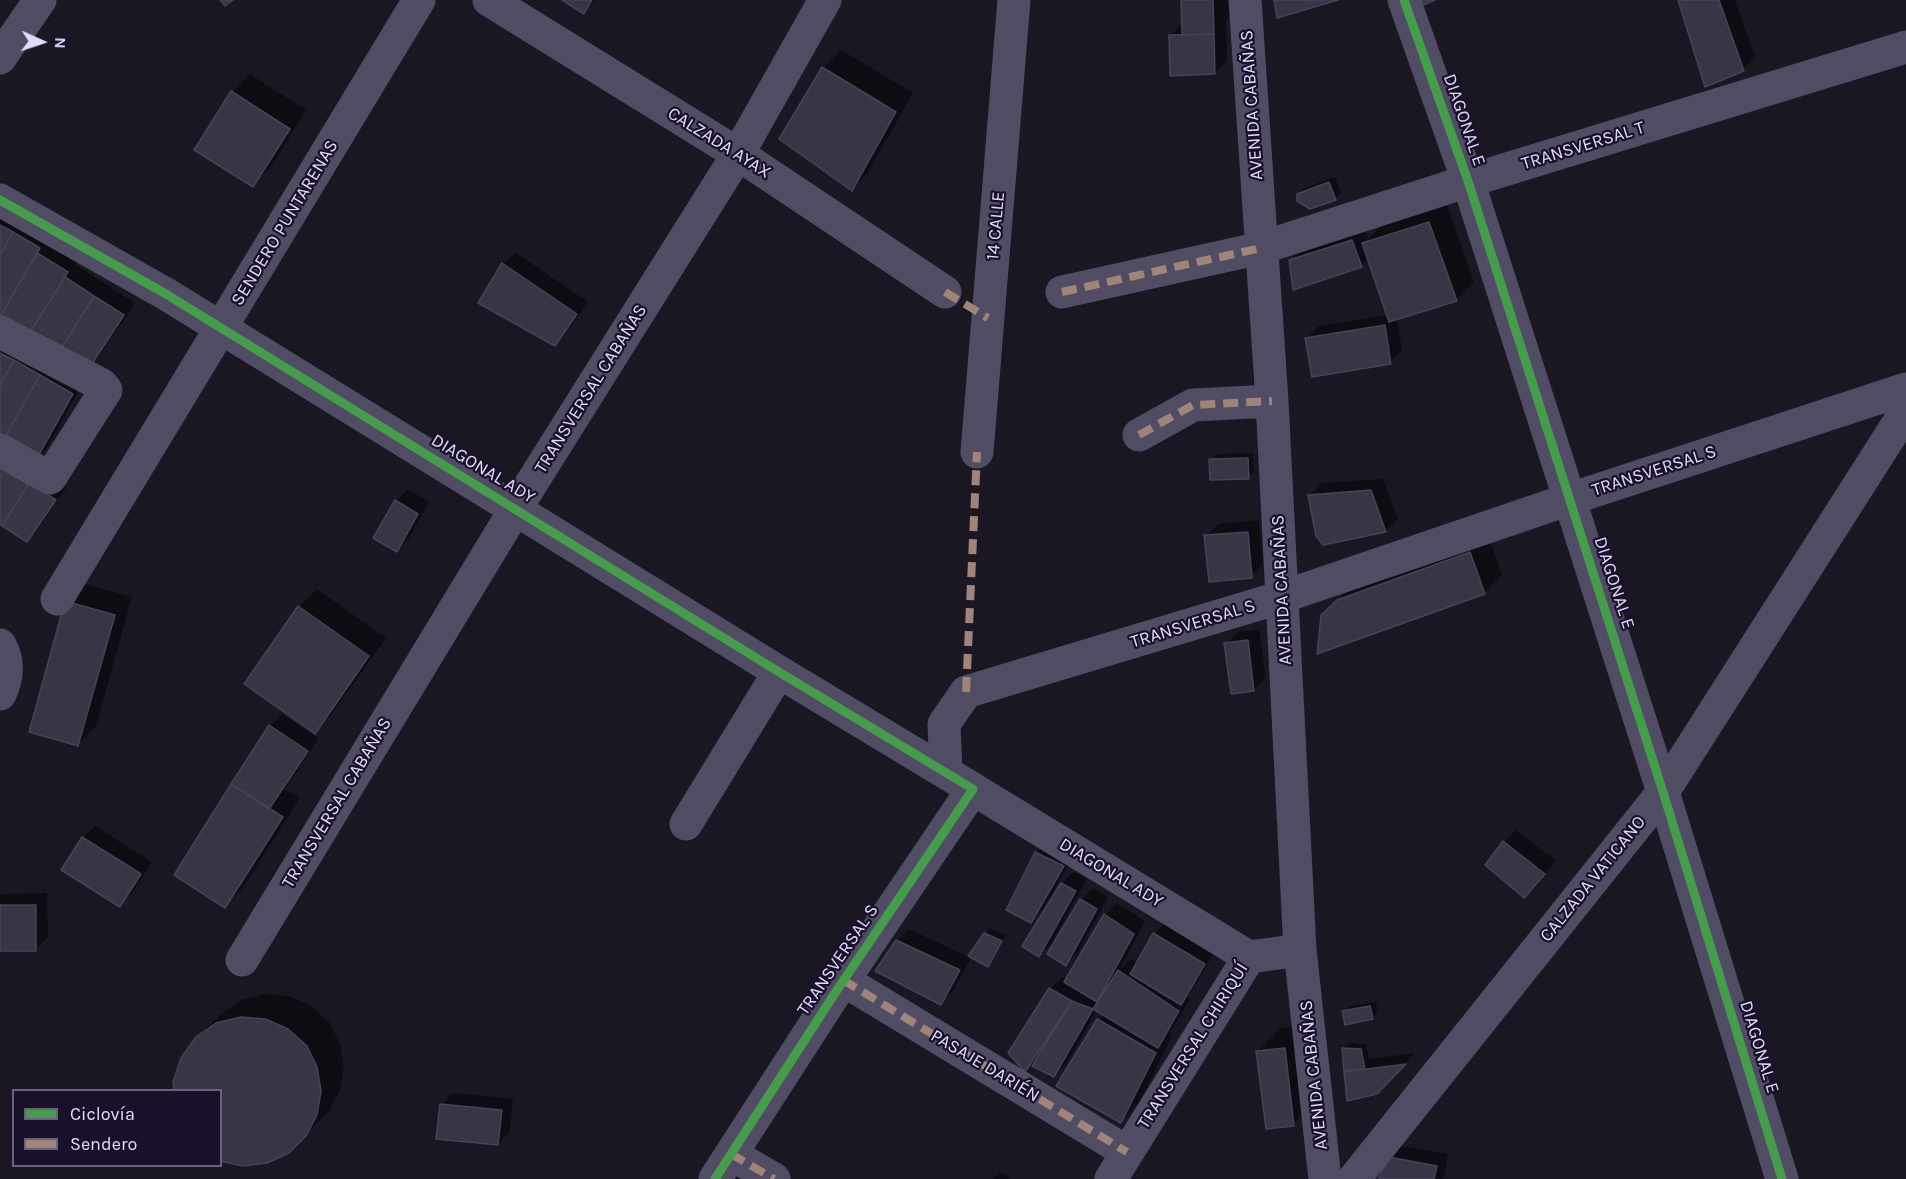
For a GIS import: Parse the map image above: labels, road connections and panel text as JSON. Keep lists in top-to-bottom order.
{
  "streets": {
    "street": [
      "AVENIDA CABAÑAS",
      "DIAGONAL E",
      "CALZADA AYAX",
      "TRANSVERSAL T",
      "SENDERO PUNTARENAS",
      "14 CALLE",
      "TRANSVERSAL CABAÑAS",
      "DIAGONAL ADY",
      "TRANSVERSAL S",
      "CALZADA VATICANO",
      "TRANSVERSAL CHIRIQUÍ",
      "PASAJE DARIÉN"
    ]
  },
  "crossings": [
    ["AVENIDA CABAÑAS", "TRANSVERSAL T"],
    ["AVENIDA CABAÑAS", "TRANSVERSAL S"],
    ["AVENIDA CABAÑAS", "TRANSVERSAL CHIRIQUÍ"],
    ["DIAGONAL E", "TRANSVERSAL T"],
    ["DIAGONAL E", "TRANSVERSAL S"],
    ["DIAGONAL E", "CALZADA VATICANO"],
    ["CALZADA AYAX", "TRANSVERSAL CABAÑAS"],
    ["SENDERO PUNTARENAS", "DIAGONAL ADY"],
    ["TRANSVERSAL CABAÑAS", "DIAGONAL ADY"],
    ["DIAGONAL ADY", "TRANSVERSAL S"],
    ["DIAGONAL ADY", "TRANSVERSAL CHIRIQUÍ"],
    ["TRANSVERSAL S", "PASAJE DARIÉN"],
    ["TRANSVERSAL CHIRIQUÍ", "PASAJE DARIÉN"]
  ],
  "legend": ["Ciclovía", "Sendero"],
  "north": "right"
}
